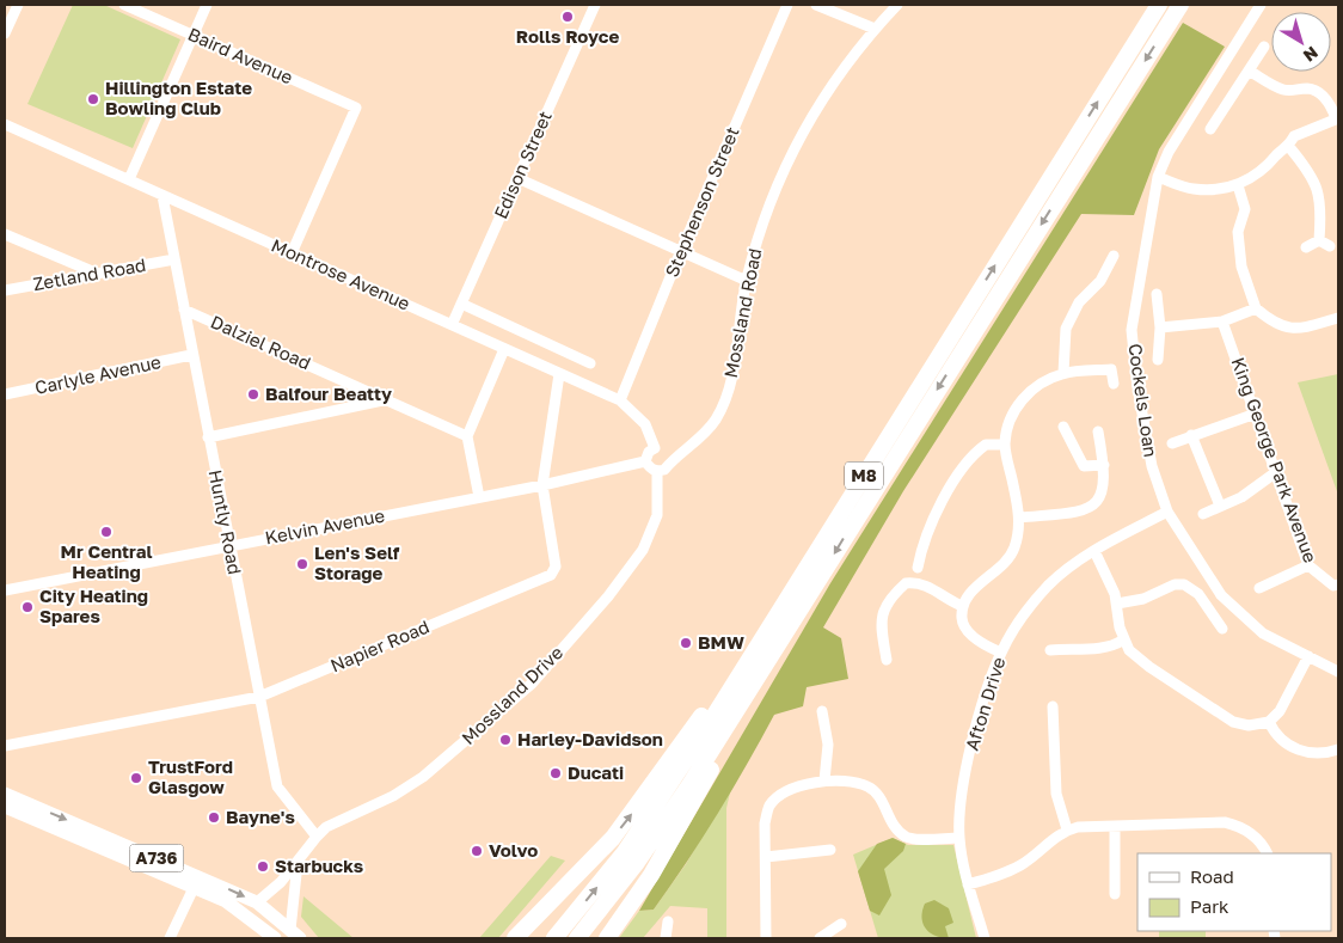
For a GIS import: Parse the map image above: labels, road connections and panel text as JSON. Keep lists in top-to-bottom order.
{
  "streets": {
    "highway": ["M8"],
    "main road": ["A736"],
    "street": [
      "Baird Avenue",
      "Edison Street",
      "Stephenson Street",
      "Zetland Road",
      "Montrose Avenue",
      "Mossland Road",
      "Dalziel Road",
      "Carlyle Avenue",
      "Cockels Loan",
      "King George Park Avenue",
      "Huntly Road",
      "Kelvin Avenue",
      "Napier Road",
      "Mossland Drive",
      "Afton Drive"
    ]
  },
  "crossings": [
    ["Baird Avenue", "Montrose Avenue"],
    ["Edison Street", "Montrose Avenue"],
    ["Stephenson Street", "Montrose Avenue"],
    ["Zetland Road", "Huntly Road"],
    ["Montrose Avenue", "Mossland Road"],
    ["Montrose Avenue", "Huntly Road"],
    ["Montrose Avenue", "Kelvin Avenue"],
    ["Montrose Avenue", "Napier Road"],
    ["Montrose Avenue", "Mossland Drive"],
    ["Mossland Road", "Kelvin Avenue"],
    ["Mossland Road", "Mossland Drive"],
    ["Dalziel Road", "Huntly Road"],
    ["Carlyle Avenue", "Huntly Road"],
    ["Cockels Loan", "Afton Drive"],
    ["Huntly Road", "Kelvin Avenue"],
    ["Huntly Road", "Napier Road"],
    ["Huntly Road", "Mossland Drive"],
    ["Kelvin Avenue", "Napier Road"],
    ["Kelvin Avenue", "Mossland Drive"],
    ["Mossland Drive", "A736"]
  ],
  "places": [
    "Rolls Royce",
    "Hillington Estate Bowling Club",
    "Balfour Beatty",
    "Mr Central Heating",
    "Len's Self Storage",
    "City Heating Spares",
    "BMW",
    "Harley-Davidson",
    "Ducati",
    "TrustFord Glasgow",
    "Bayne's",
    "Volvo",
    "Starbucks"
  ],
  "legend": ["Road", "Park"],
  "north": "bottom right"
}
